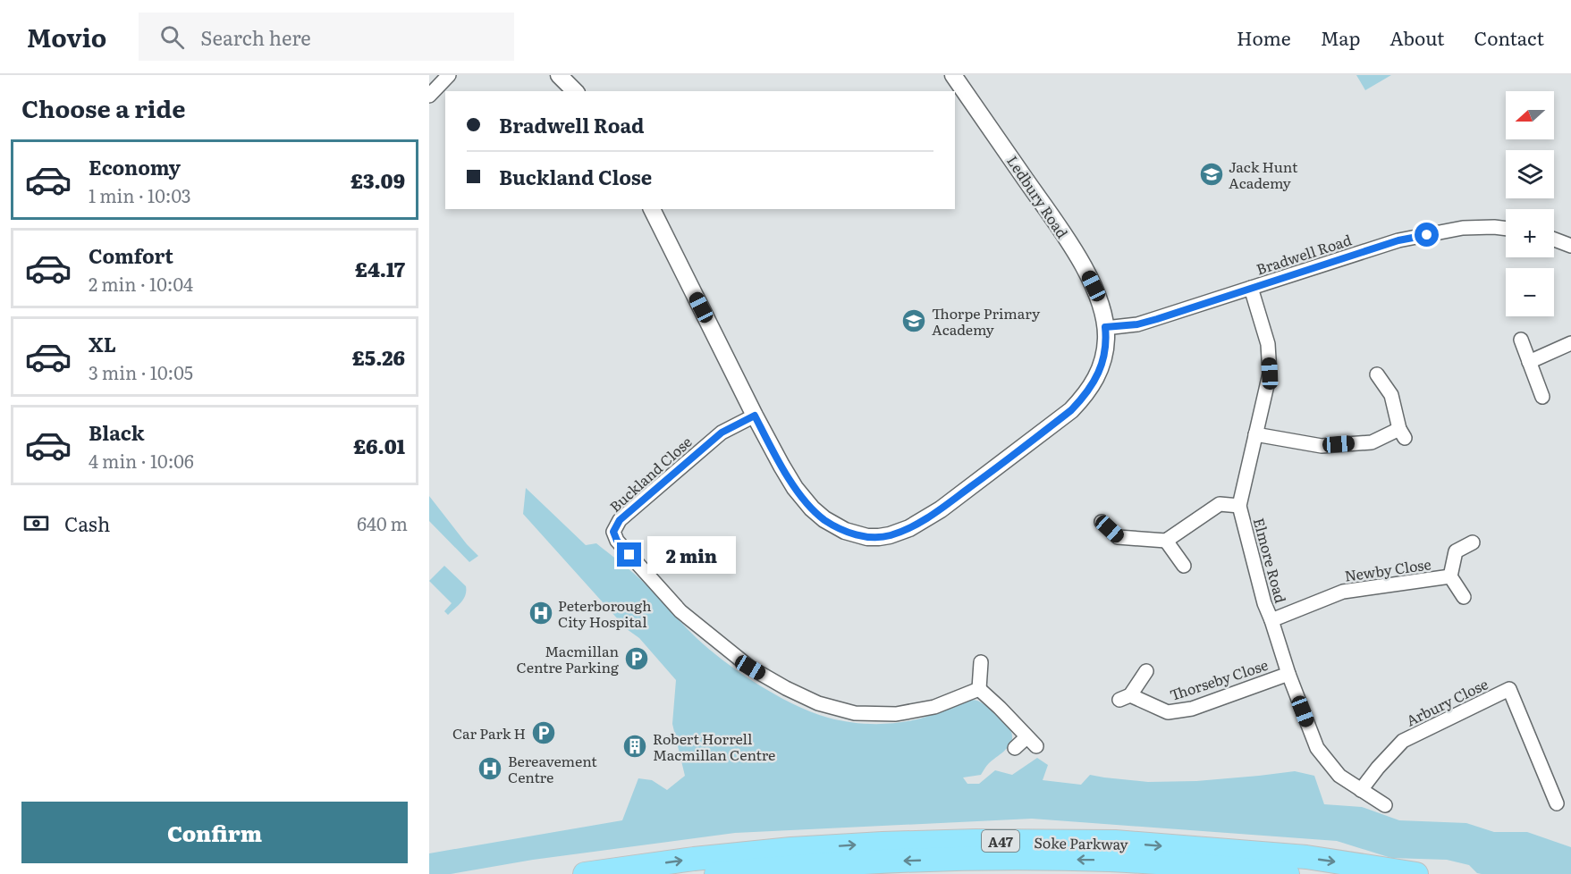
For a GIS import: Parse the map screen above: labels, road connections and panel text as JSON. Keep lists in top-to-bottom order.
{
  "streets": {
    "highway": ["A47", "Soke Parkway"],
    "street": [
      "Ledbury Road",
      "Bradwell Road",
      "Buckland Close",
      "Elmore Road",
      "Newby Close",
      "Thorseby Close",
      "Arbury Close"
    ]
  },
  "crossings": [
    ["Ledbury Road", "Bradwell Road"],
    ["Ledbury Road", "Buckland Close"],
    ["Bradwell Road", "Elmore Road"],
    ["Elmore Road", "Newby Close"],
    ["Elmore Road", "Thorseby Close"],
    ["Elmore Road", "Arbury Close"]
  ],
  "places": {
    "school or university": ["Jack Hunt Academy", "Thorpe Primary Academy"],
    "hospital": ["Peterborough City Hospital", "Bereavement Centre"],
    "parking": ["Macmillan Centre Parking", "Car Park H"],
    "building": ["Robert Horrell Macmillan Centre"]
  },
  "north": "left",
  "page": {
    "header": "Movio",
    "search": "Search here",
    "nav": [
      "Home",
      "Map",
      "About",
      "Contact"
    ],
    "heading": "Choose a ride",
    "map_buttons": ["+", "−"],
    "banner": ["Bradwell Road", "Buckland Close"],
    "list": [
      {
        "name": "Economy",
        "note": "1 min · 10:03",
        "value": "£3.09"
      },
      {
        "name": "Comfort",
        "note": "2 min · 10:04",
        "value": "£4.17"
      },
      {
        "name": "XL",
        "note": "3 min · 10:05",
        "value": "£5.26"
      },
      {
        "name": "Black",
        "note": "4 min · 10:06",
        "value": "£6.01"
      }
    ],
    "pay": ["Cash", "640 m"],
    "bubble": "2 min",
    "buttons": "Confirm"
  }
}
